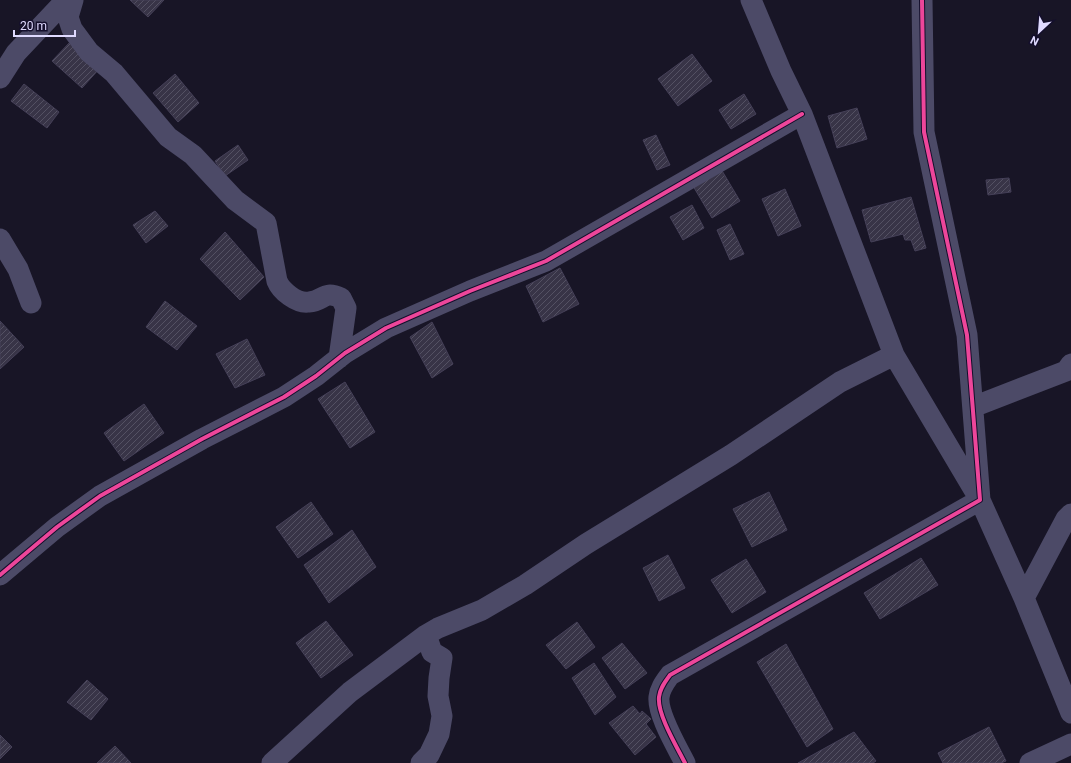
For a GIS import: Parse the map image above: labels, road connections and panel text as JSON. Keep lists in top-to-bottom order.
{
  "scale_bar": "20 m",
  "north": "bottom left"
}
